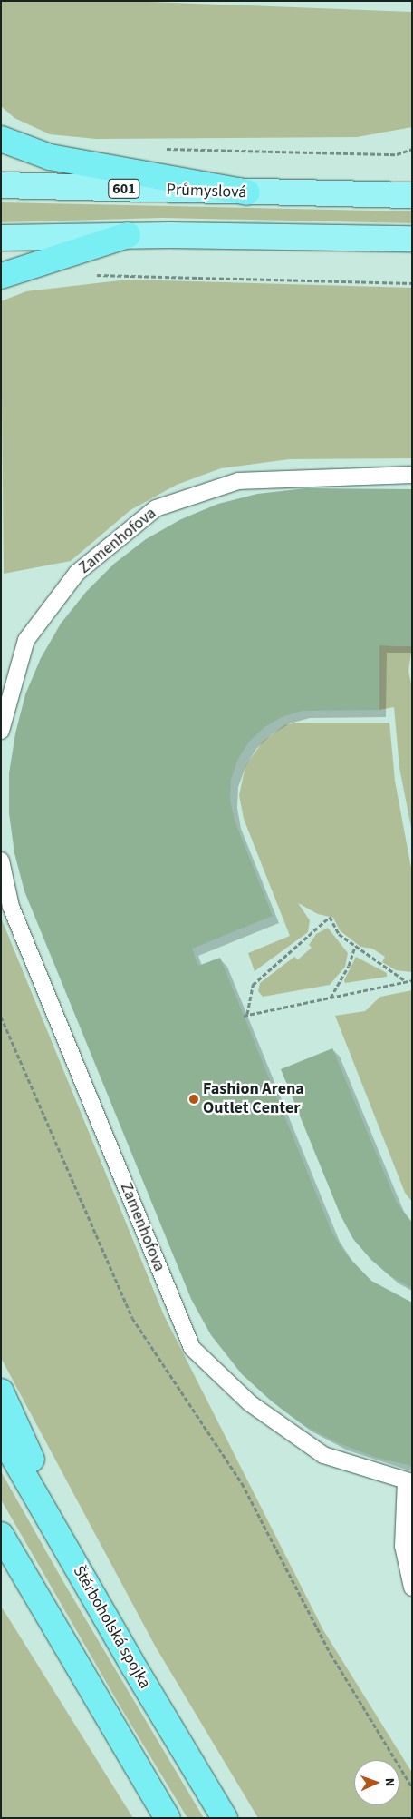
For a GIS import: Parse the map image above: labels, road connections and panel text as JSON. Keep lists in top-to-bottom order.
{
  "streets": {
    "highway": ["Štěrboholská spojka"],
    "main road": ["601", "Průmyslová"],
    "lane": ["Zamenhofova"]
  },
  "places": ["Fashion Arena Outlet Center"],
  "north": "right"
}
